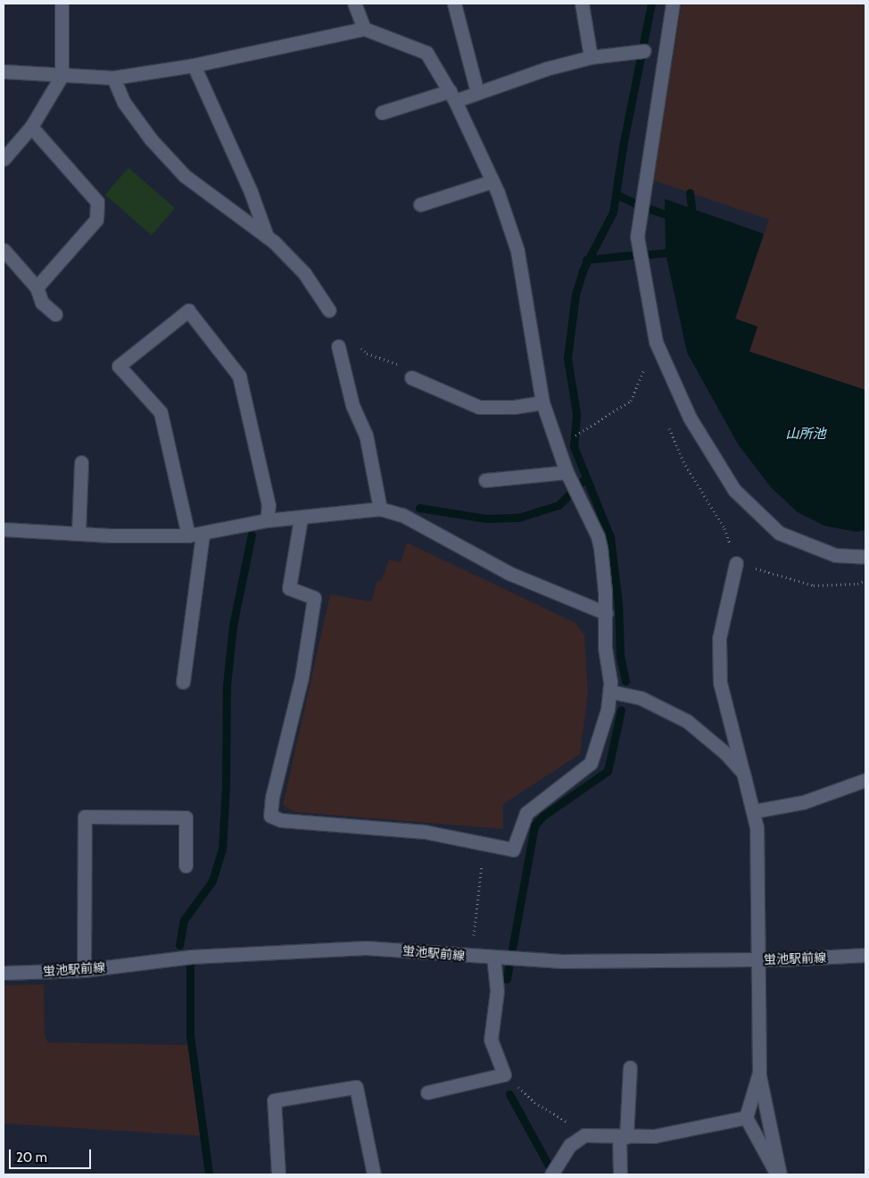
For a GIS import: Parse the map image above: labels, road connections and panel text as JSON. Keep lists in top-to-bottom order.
{
  "streets": {
    "street": ["蛍池駅前線"]
  },
  "water": ["山所池"],
  "scale_bar": "20 m"
}
